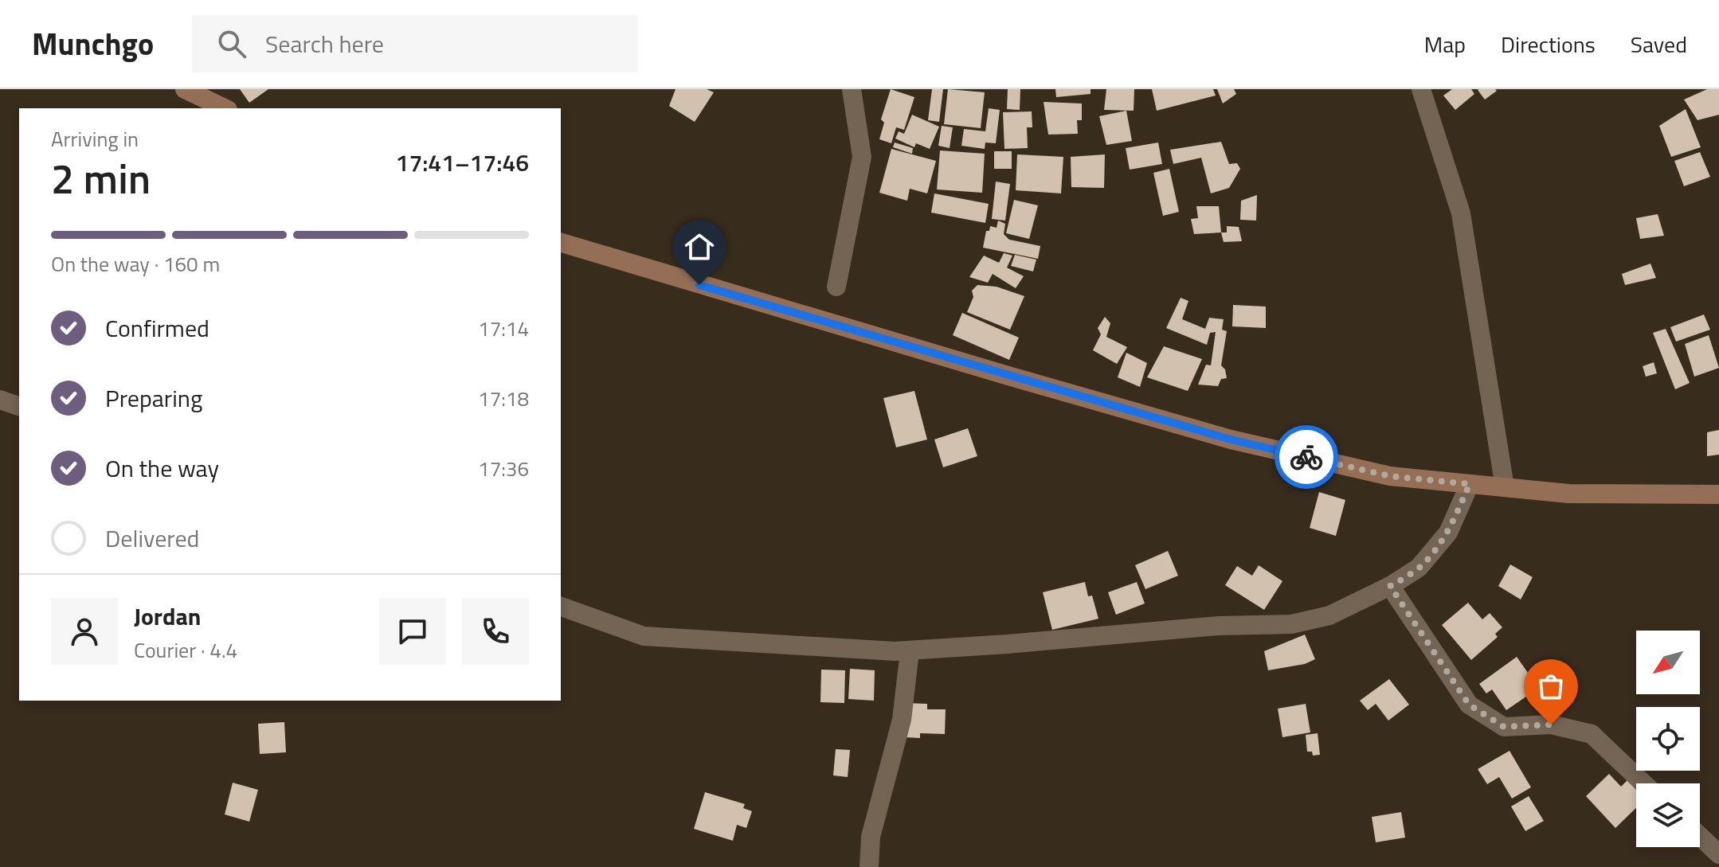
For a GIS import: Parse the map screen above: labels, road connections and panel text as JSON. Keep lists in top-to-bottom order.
{
  "north": "bottom left",
  "page": {
    "header": "Munchgo",
    "search": "Search here",
    "nav": ["Map", "Directions", "Saved"],
    "heading": ["2 min", "Arriving in", "17:41–17:46"],
    "panel": ["Jordan", "Courier · 4.4"],
    "bar": "On the way · 160 m",
    "list": [
      ["Confirmed", "17:14"],
      ["Preparing", "17:18"],
      ["On the way", "17:36"],
      "Delivered"
    ]
  }
}
